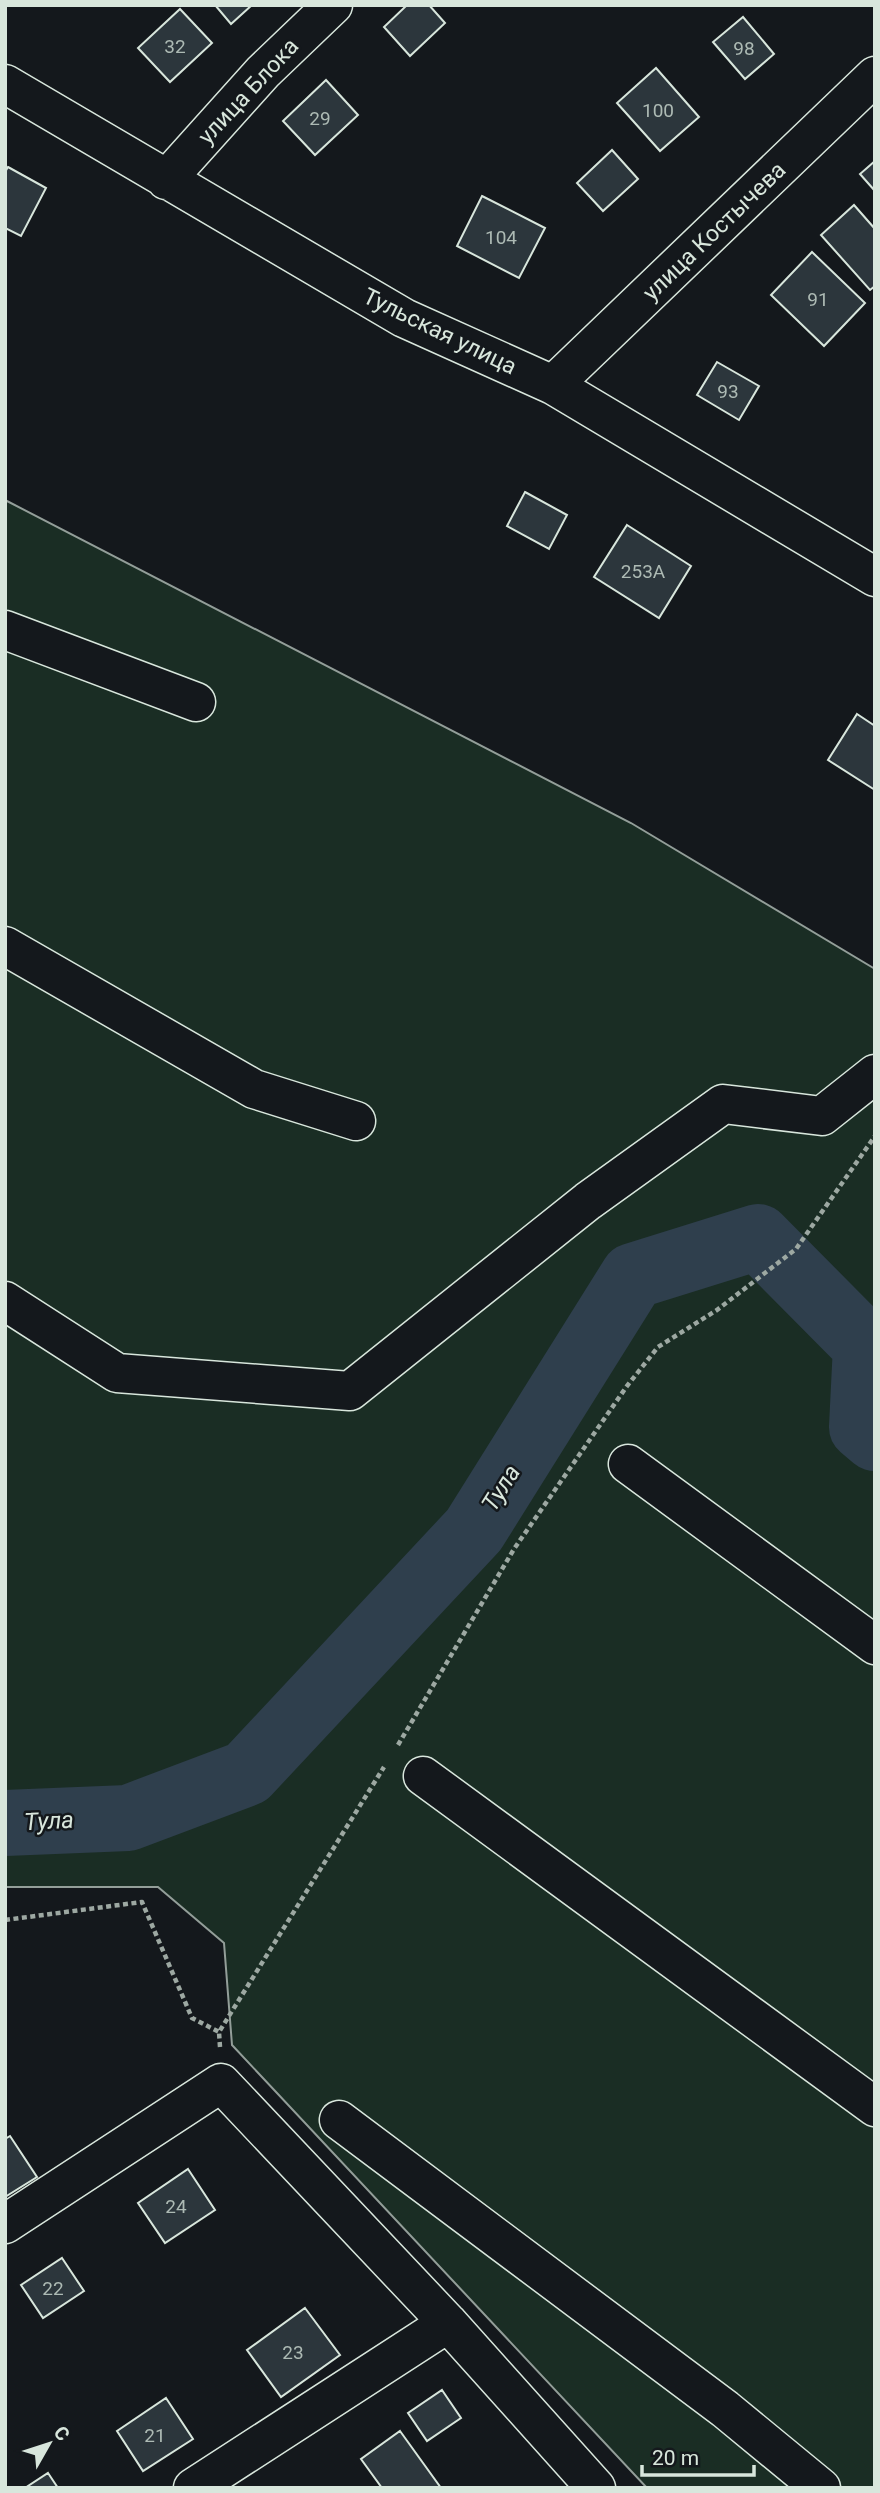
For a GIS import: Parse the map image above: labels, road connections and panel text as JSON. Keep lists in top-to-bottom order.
{
  "streets": {
    "street": ["улица Блока", "улица Костычева", "Тульская улица"]
  },
  "crossings": [
    ["улица Блока", "Тульская улица"],
    ["улица Костычева", "Тульская улица"]
  ],
  "water": ["Тула"],
  "house_numbers": [
    "32",
    "98",
    "100",
    "29",
    "104",
    "91",
    "93",
    "253А",
    "24",
    "22",
    "23",
    "21"
  ],
  "scale_bar": "20 m",
  "north": "top right"
}
